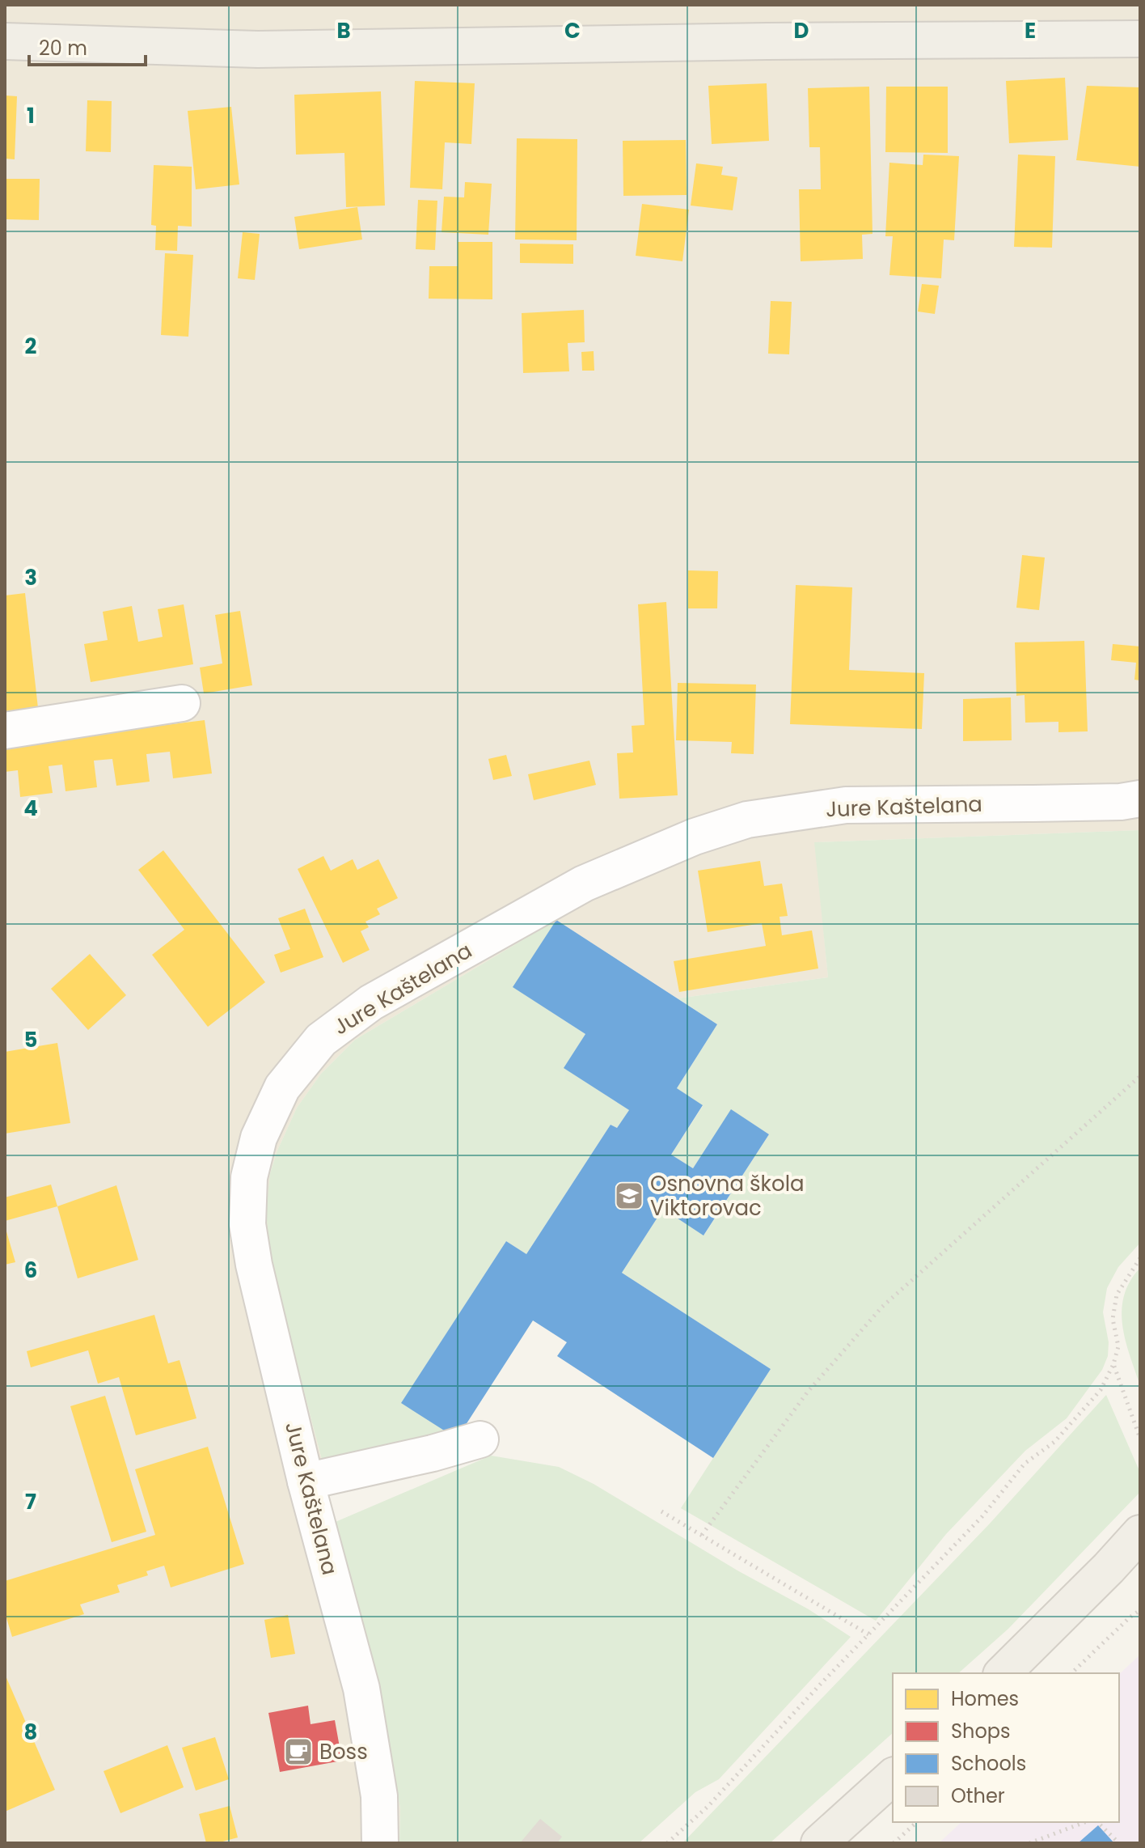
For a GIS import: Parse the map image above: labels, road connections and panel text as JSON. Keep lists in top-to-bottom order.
{
  "streets": {
    "street": ["Jure Kaštelana"]
  },
  "places": {
    "school or university": ["Osnovna škola Viktorovac"],
    "cafe": ["Boss"]
  },
  "legend": [
    "Homes",
    "Shops",
    "Schools",
    "Other"
  ],
  "scale_bar": "20 m",
  "grid": {
    "columns": [
      "B",
      "C",
      "D",
      "E"
    ],
    "rows": [
      "1",
      "2",
      "3",
      "4",
      "5",
      "6",
      "7",
      "8"
    ]
  }
}
